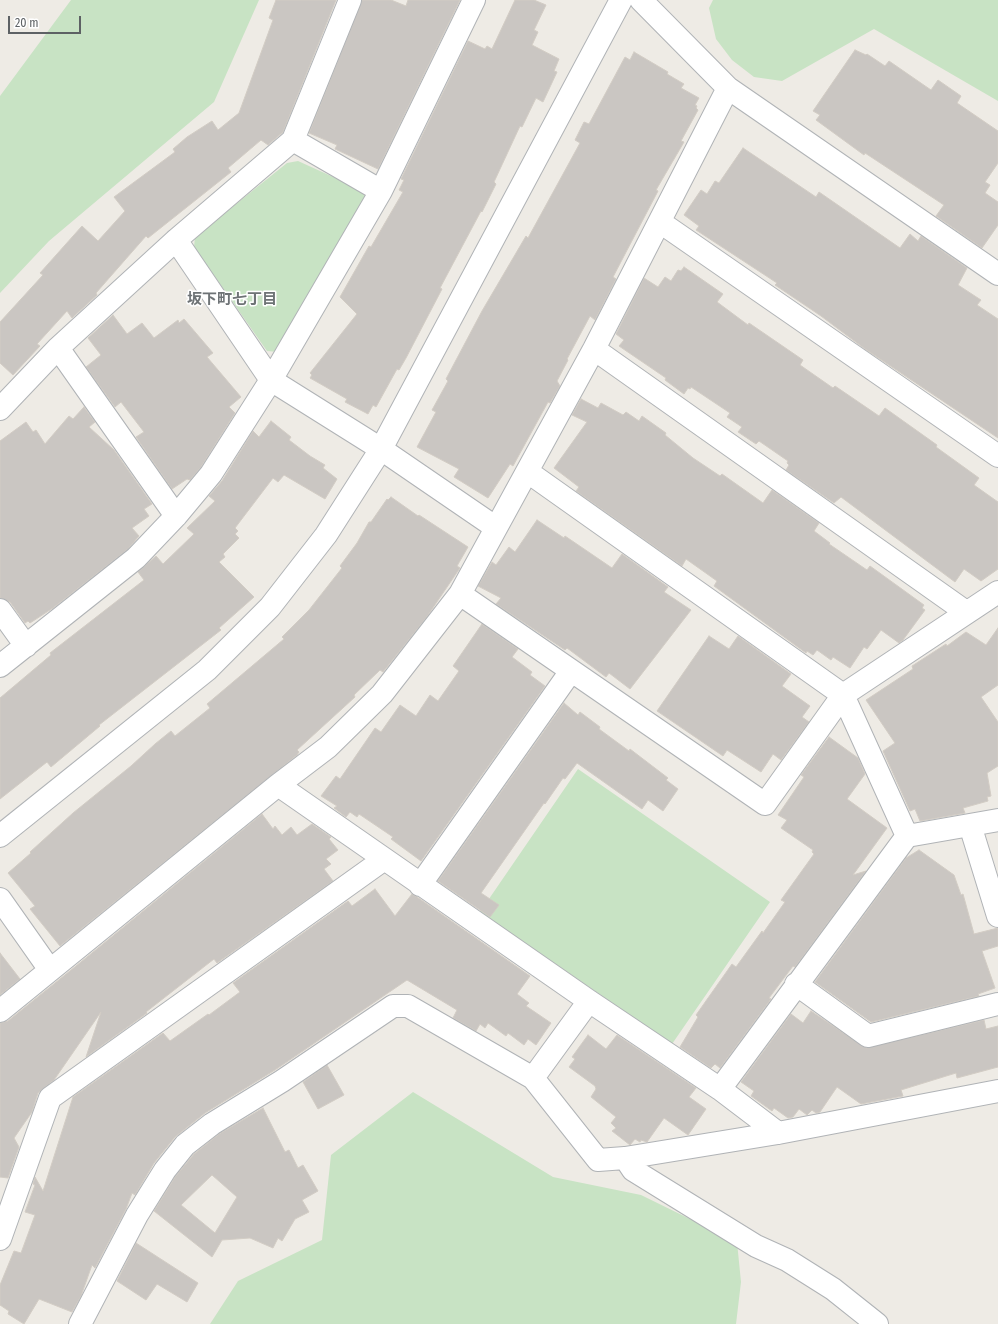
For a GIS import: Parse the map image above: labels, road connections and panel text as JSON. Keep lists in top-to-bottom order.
{
  "districts": ["坂下町七丁目"],
  "scale_bar": "20 m"
}
